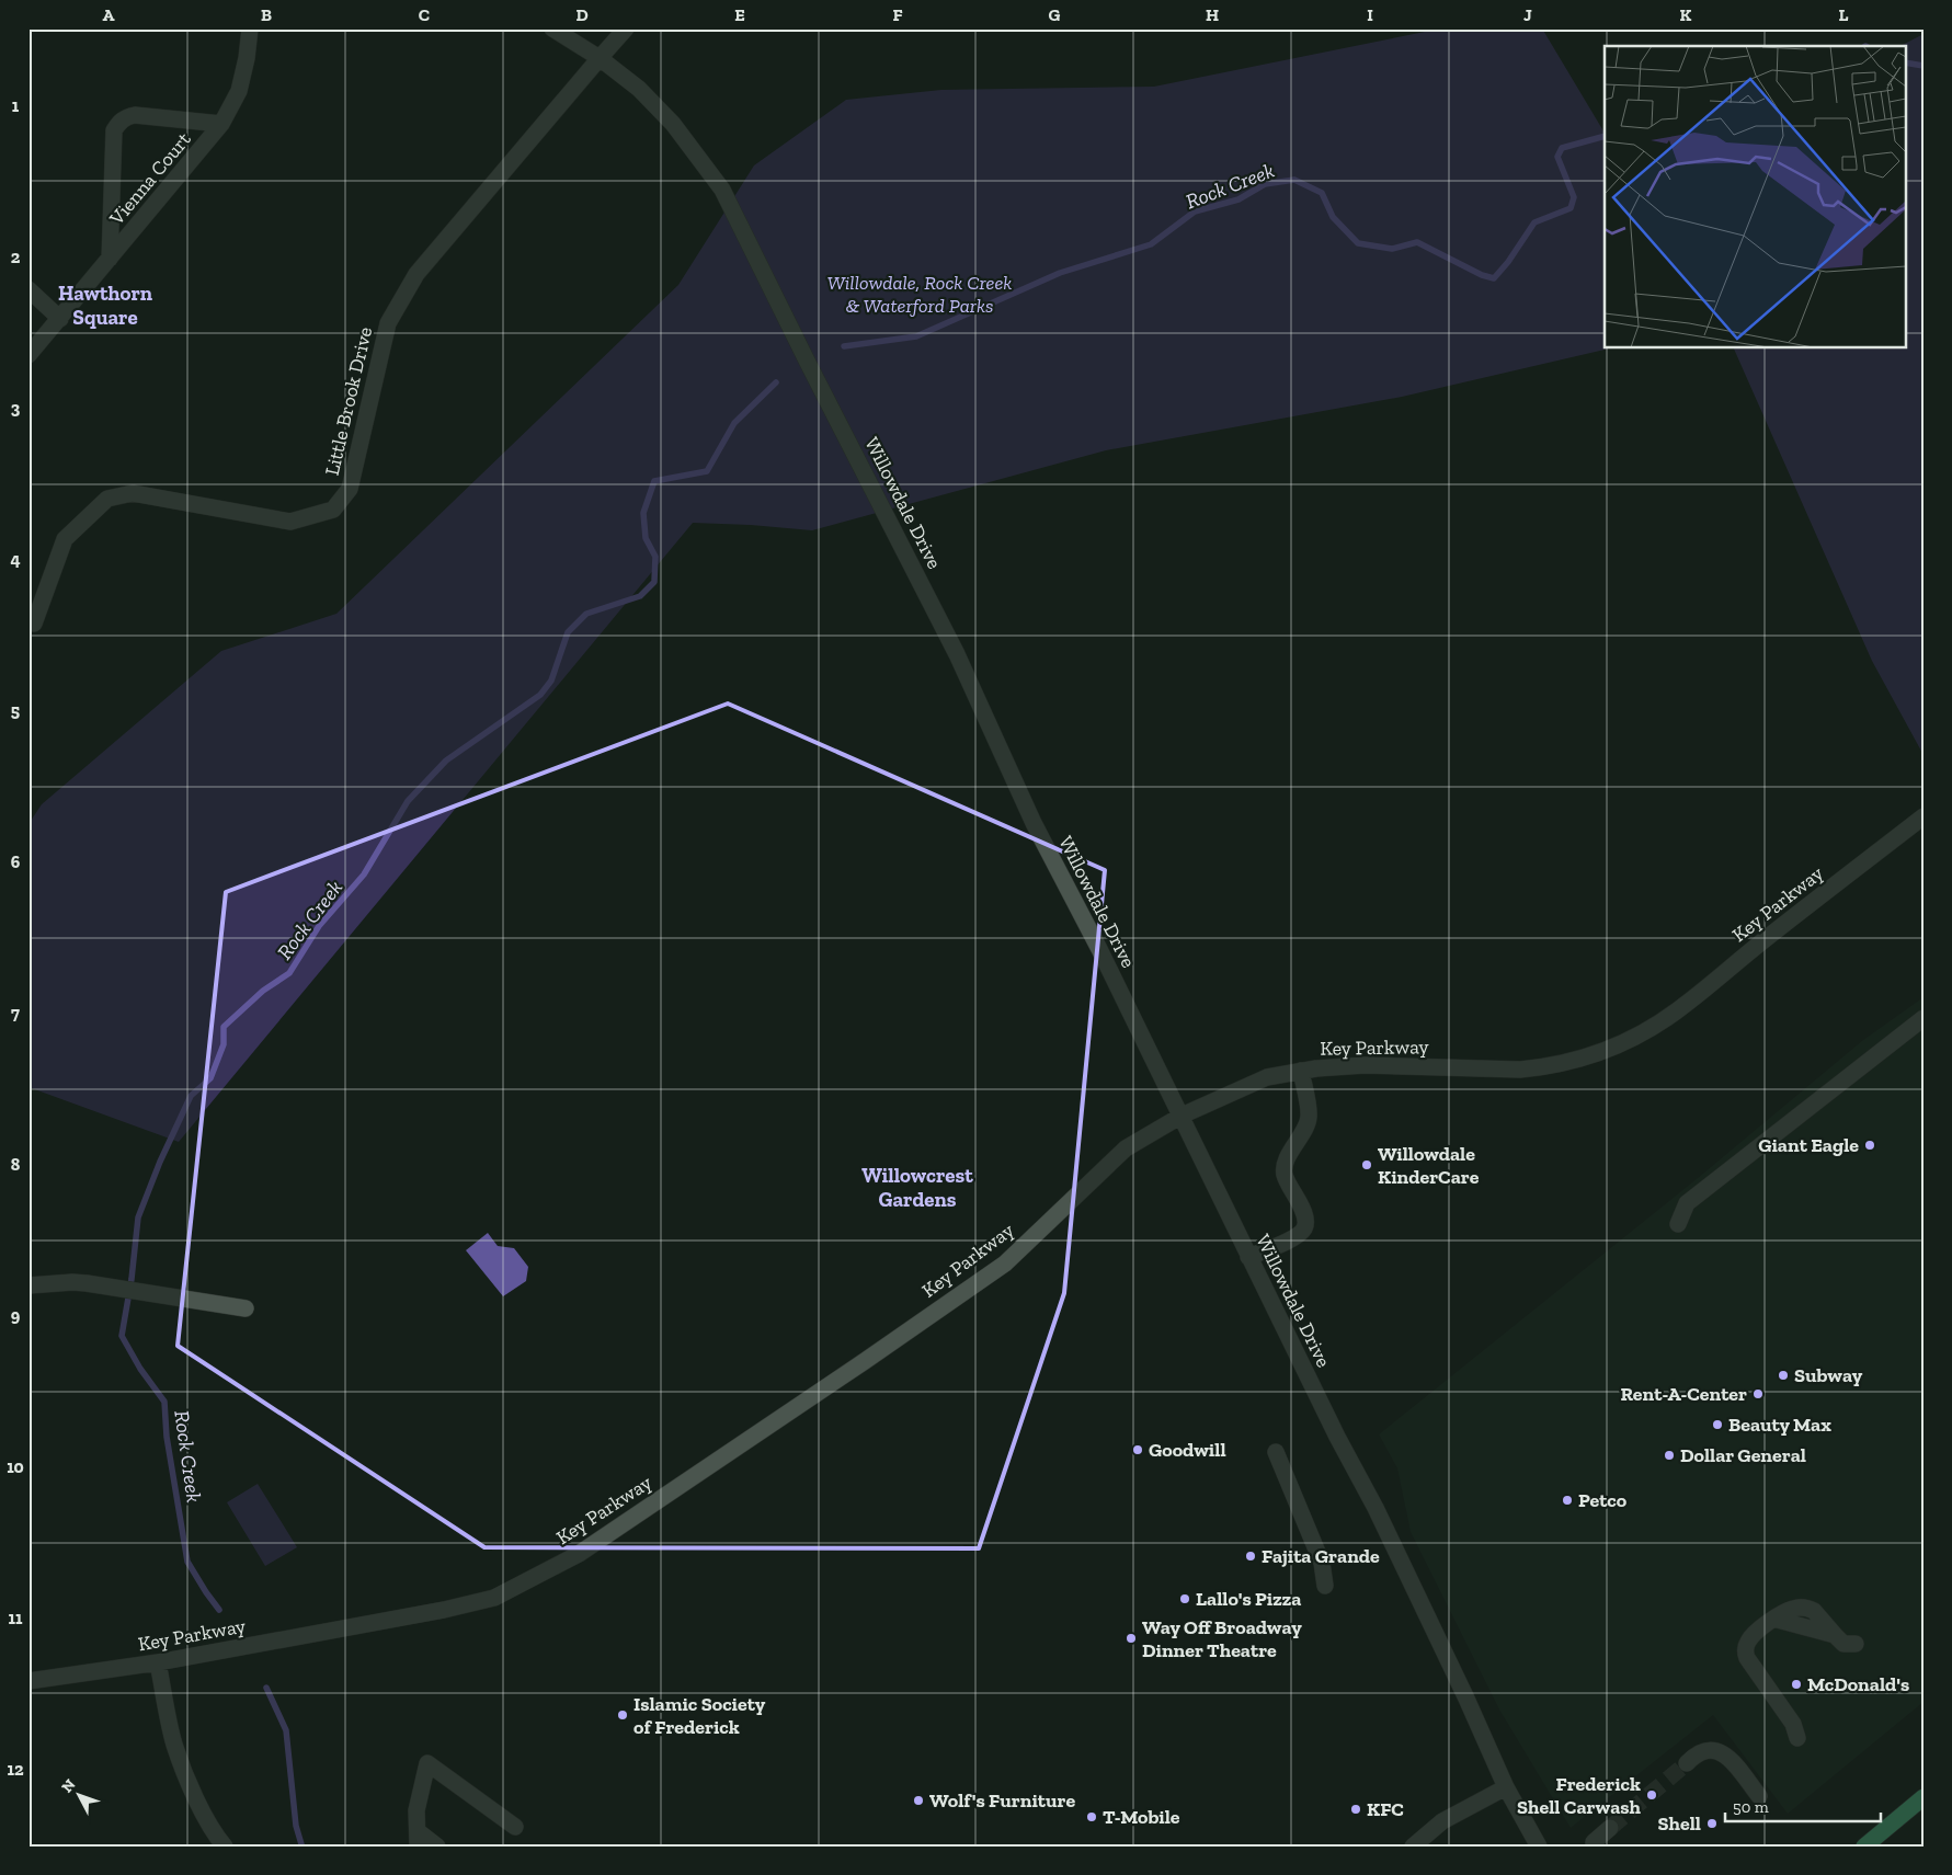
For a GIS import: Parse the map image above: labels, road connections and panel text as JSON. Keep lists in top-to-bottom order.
{
  "streets": {
    "street": [
      "Vienna Court",
      "Little Brook Drive",
      "Willowdale Drive",
      "Key Parkway"
    ]
  },
  "crossings": [
    ["Little Brook Drive", "Willowdale Drive"],
    ["Willowdale Drive", "Key Parkway"]
  ],
  "districts": ["Hawthorn Square", "Willowcrest Gardens"],
  "water": ["Rock Creek"],
  "parks": ["Willowdale, Rock Creek & Waterford Parks"],
  "places": [
    "Giant Eagle",
    "Willowdale KinderCare",
    "Subway",
    "Rent-A-Center",
    "Beauty Max",
    "Goodwill",
    "Dollar General",
    "Petco",
    "Fajita Grande",
    "Lallo's Pizza",
    "Way Off Broadway Dinner Theatre",
    "McDonald's",
    "Islamic Society of Frederick",
    "Frederick Shell Carwash",
    "Wolf's Furniture",
    "KFC",
    "T-Mobile",
    "Shell"
  ],
  "scale_bar": "50 m",
  "north": "top left",
  "grid": {
    "columns": [
      "A",
      "B",
      "C",
      "D",
      "E",
      "F",
      "G",
      "H",
      "I",
      "J",
      "K",
      "L"
    ],
    "rows": [
      "1",
      "2",
      "3",
      "4",
      "5",
      "6",
      "7",
      "8",
      "9",
      "10",
      "11",
      "12"
    ]
  }
}
